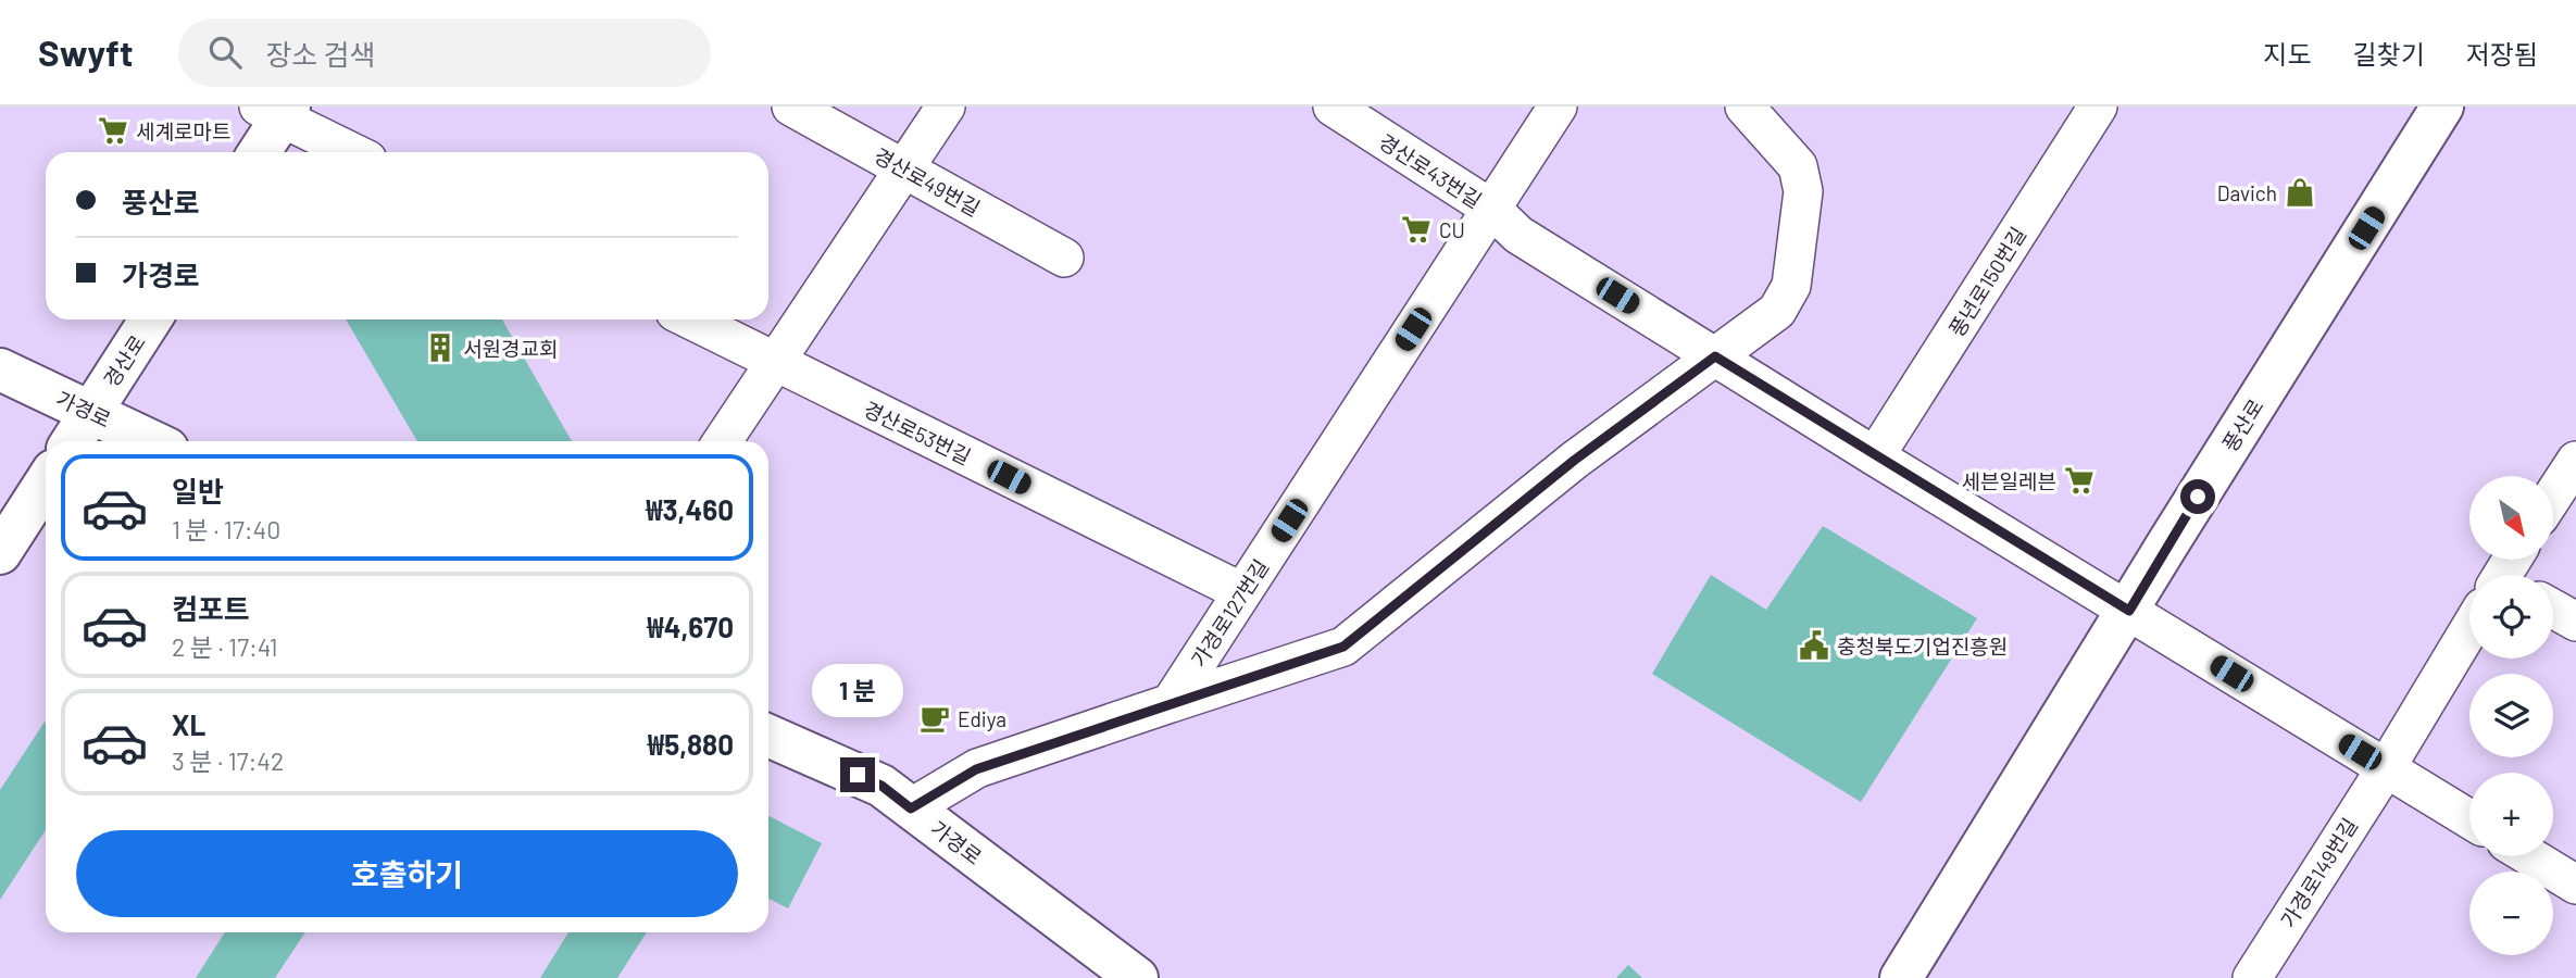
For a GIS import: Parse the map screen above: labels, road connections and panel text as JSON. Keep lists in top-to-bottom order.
{
  "streets": {
    "street": [
      "경산로43번길",
      "경산로49번길",
      "풍년로150번길",
      "경산로",
      "가경로",
      "풍산로",
      "경산로53번길",
      "가경로127번길",
      "가경로149번길"
    ]
  },
  "crossings": [
    ["경산로43번길", "풍년로150번길"],
    ["경산로43번길", "풍산로"],
    ["경산로43번길", "가경로127번길"],
    ["경산로43번길", "가경로149번길"],
    ["경산로", "가경로"],
    ["경산로53번길", "가경로127번길"]
  ],
  "places": {
    "supermarket": ["세계로마트", "CU", "세븐일레븐"],
    "shop": ["Davich"],
    "building": ["서원경교회"],
    "public building": ["충청북도기업진흥원"],
    "cafe": ["Ediya"]
  },
  "north": "bottom right",
  "page": {
    "header": "Swyft",
    "search": "장소 검색",
    "nav": ["지도", "길찾기", "저장됨"],
    "banner": ["풍산로", "가경로"],
    "list": [
      {
        "name": "일반",
        "note": "1 분 · 17:40",
        "value": "₩3,460"
      },
      {
        "name": "컴포트",
        "note": "2 분 · 17:41",
        "value": "₩4,670"
      },
      {
        "name": "XL",
        "note": "3 분 · 17:42",
        "value": "₩5,880"
      }
    ],
    "map_buttons": ["+", "−"],
    "bubble": "1 분",
    "buttons": "호출하기"
  }
}
